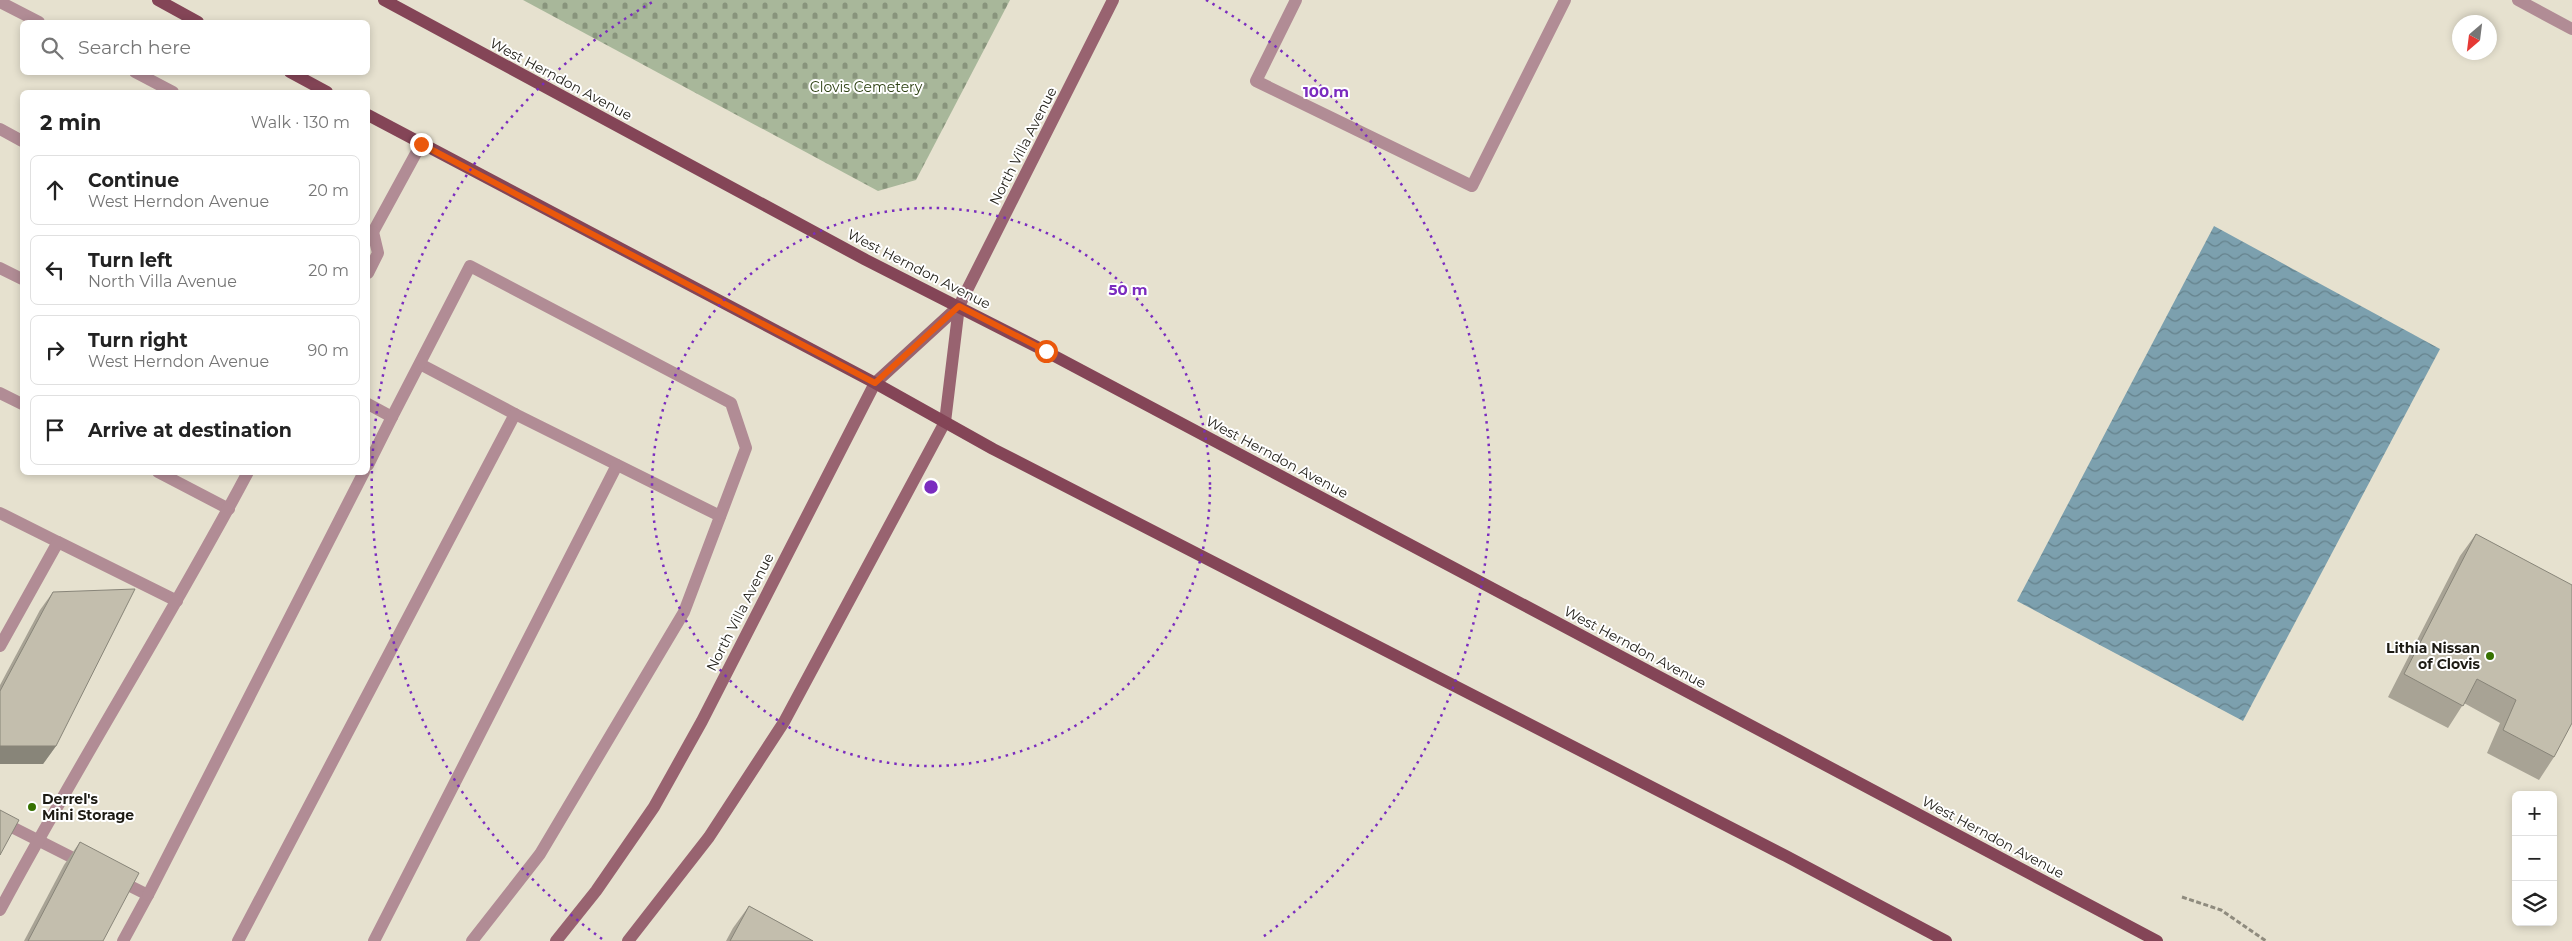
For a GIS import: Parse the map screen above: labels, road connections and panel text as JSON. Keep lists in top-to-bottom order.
{
  "streets": {
    "main road": ["West Herndon Avenue", "North Villa Avenue"]
  },
  "crossings": [
    ["West Herndon Avenue", "North Villa Avenue"]
  ],
  "parks": ["Clovis Cemetery"],
  "places": ["Lithia Nissan of Clovis", "Derrel's Mini Storage"],
  "north": "bottom left",
  "page": {
    "search": "Search here",
    "heading": ["2 min", "Walk · 130 m"],
    "list": [
      ["Continue", "West Herndon Avenue", "20 m"],
      ["Turn left", "North Villa Avenue", "20 m"],
      ["Turn right", "West Herndon Avenue", "90 m"],
      "Arrive at destination"
    ],
    "map_buttons": ["+", "−"]
  },
  "rings": ["100 m", "50 m"]
}
